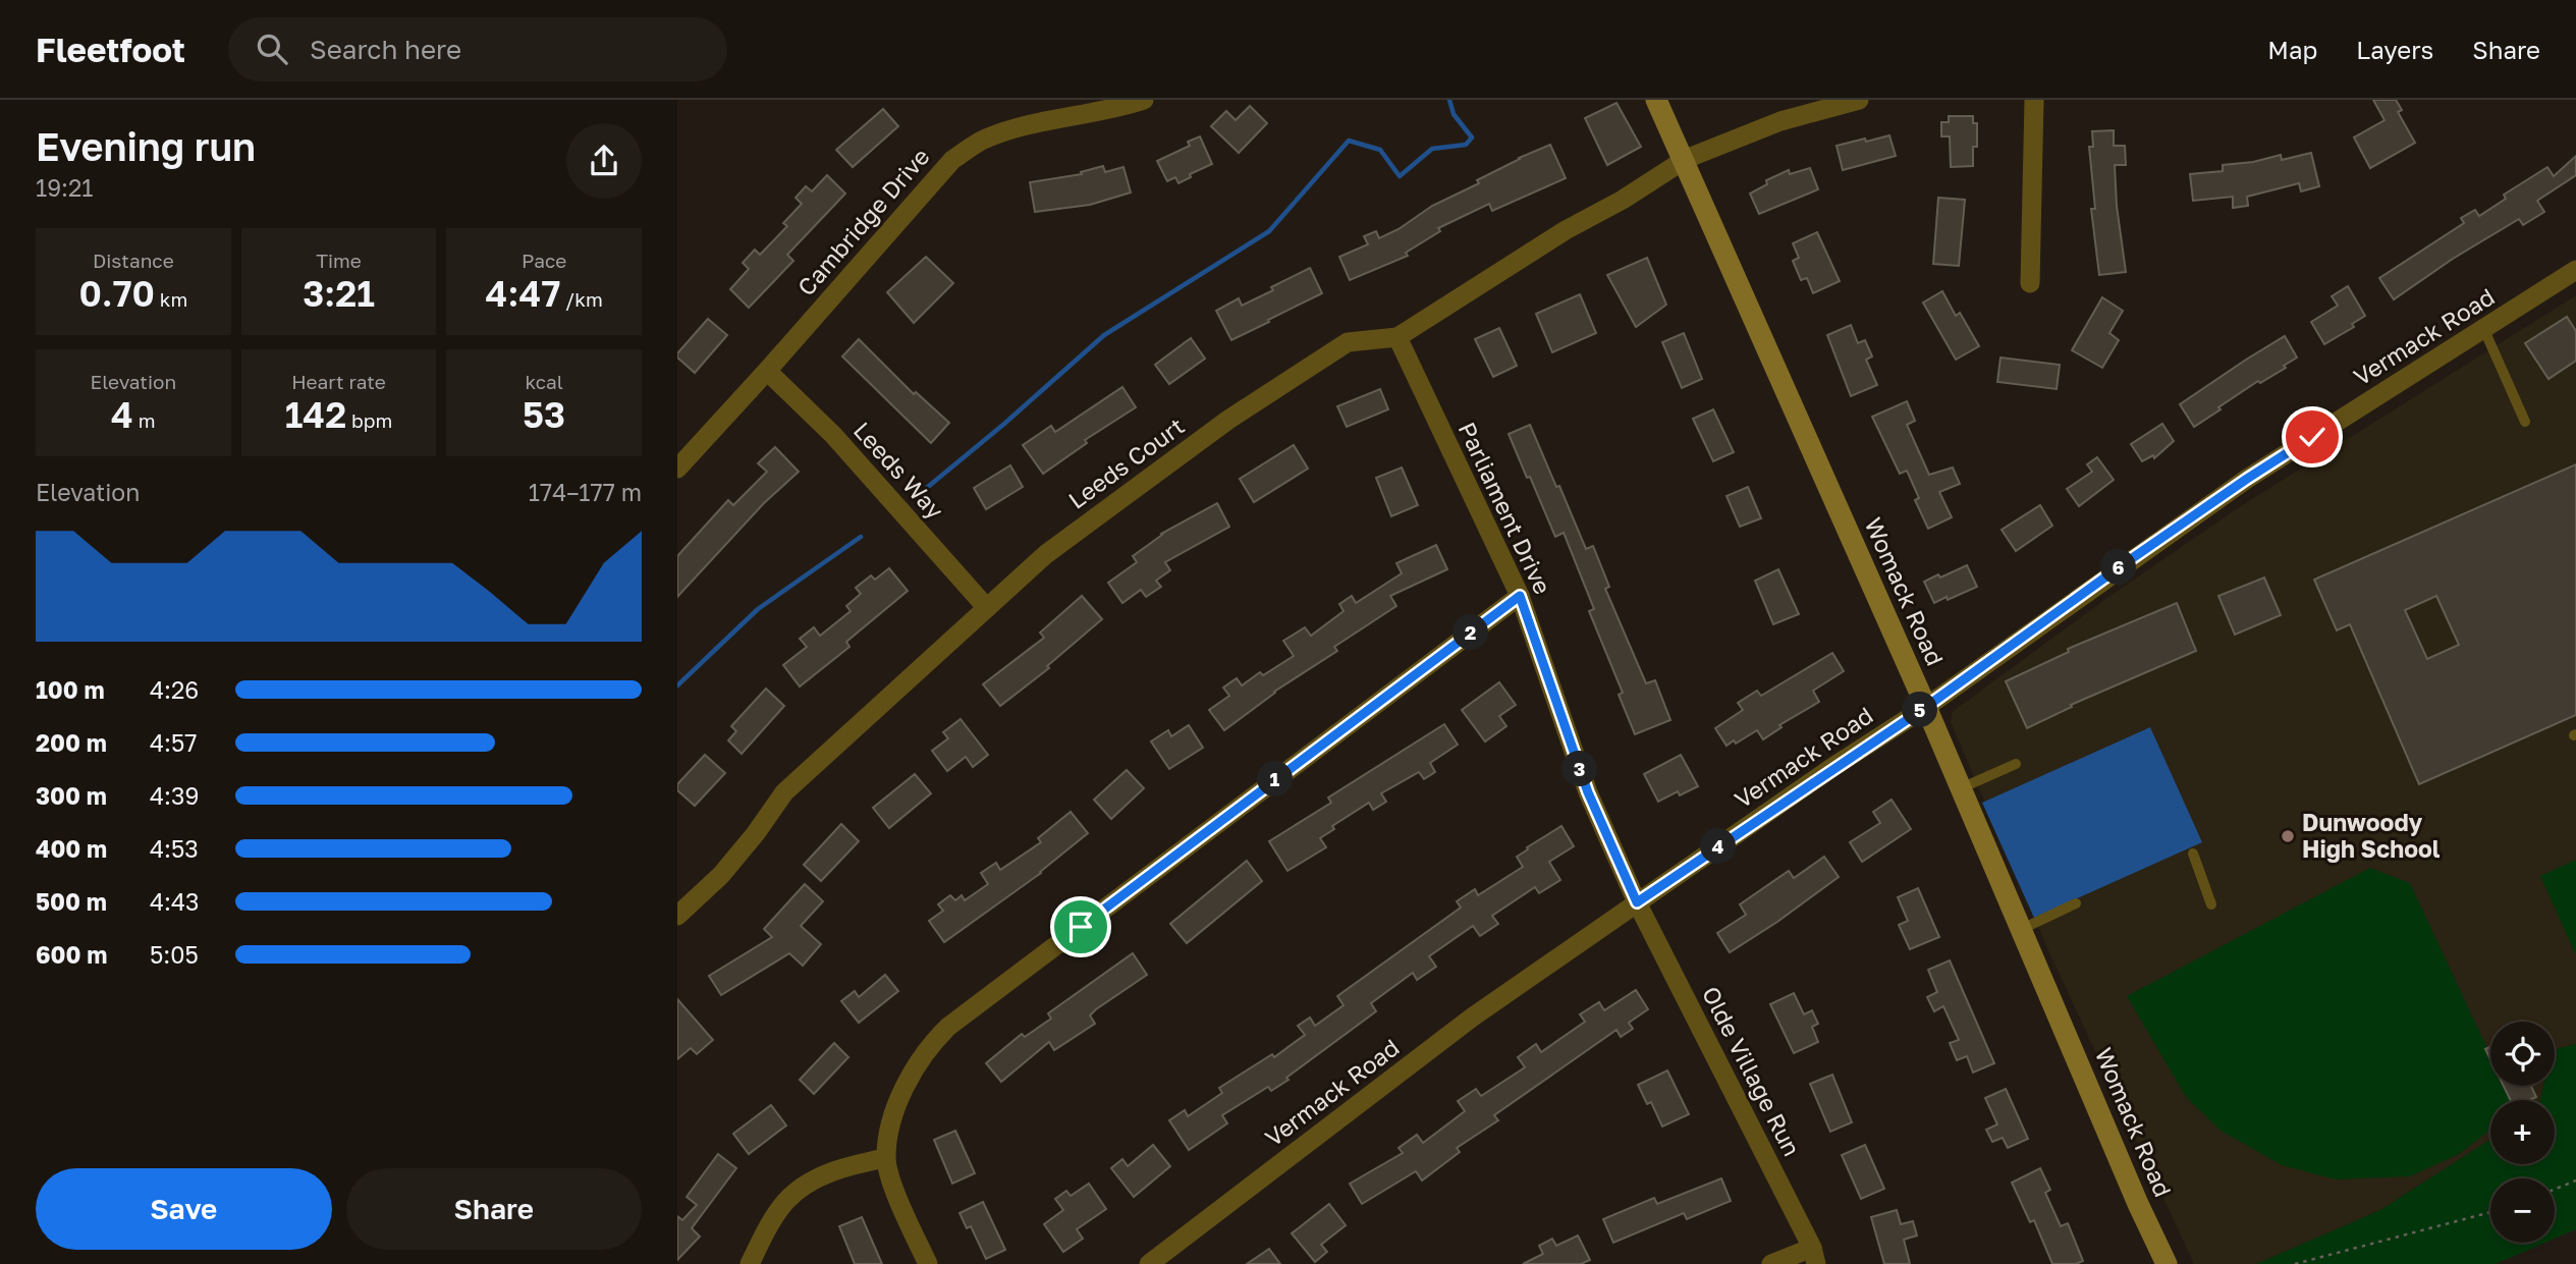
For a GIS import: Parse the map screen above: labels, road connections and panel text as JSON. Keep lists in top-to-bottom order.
{
  "streets": {
    "street": [
      "Cambridge Drive",
      "Vermack Road",
      "Leeds Court",
      "Leeds Way",
      "Parliament Drive",
      "Womack Road",
      "Olde Village Run"
    ]
  },
  "crossings": [
    ["Cambridge Drive", "Leeds Way"],
    ["Vermack Road", "Parliament Drive"],
    ["Vermack Road", "Womack Road"],
    ["Vermack Road", "Olde Village Run"],
    ["Leeds Court", "Leeds Way"],
    ["Leeds Court", "Parliament Drive"],
    ["Leeds Court", "Womack Road"],
    ["Parliament Drive", "Olde Village Run"]
  ],
  "places": ["Dunwoody High School"],
  "page": {
    "header": "Fleetfoot",
    "search": "Search here",
    "nav": ["Map", "Layers", "Share"],
    "heading": ["Evening run", "19:21"],
    "stats": [
      ["Distance", "0.70 km"],
      ["Time", "3:21"],
      ["Pace", "4:47 /km"],
      ["Elevation", "4 m"],
      ["Heart rate", "142 bpm"],
      ["kcal", "53"]
    ],
    "chart": ["Elevation", "174–177 m"],
    "pins": [
      "6",
      "2",
      "5",
      "3",
      "1",
      "4"
    ],
    "list": [
      {
        "name": "100 m",
        "note": "4:26"
      },
      {
        "name": "200 m",
        "note": "4:57"
      },
      {
        "name": "300 m",
        "note": "4:39"
      },
      {
        "name": "400 m",
        "note": "4:53"
      },
      {
        "name": "500 m",
        "note": "4:43"
      },
      {
        "name": "600 m",
        "note": "5:05"
      }
    ],
    "map_buttons": ["+", "−"],
    "buttons": ["Save", "Share"]
  }
}
